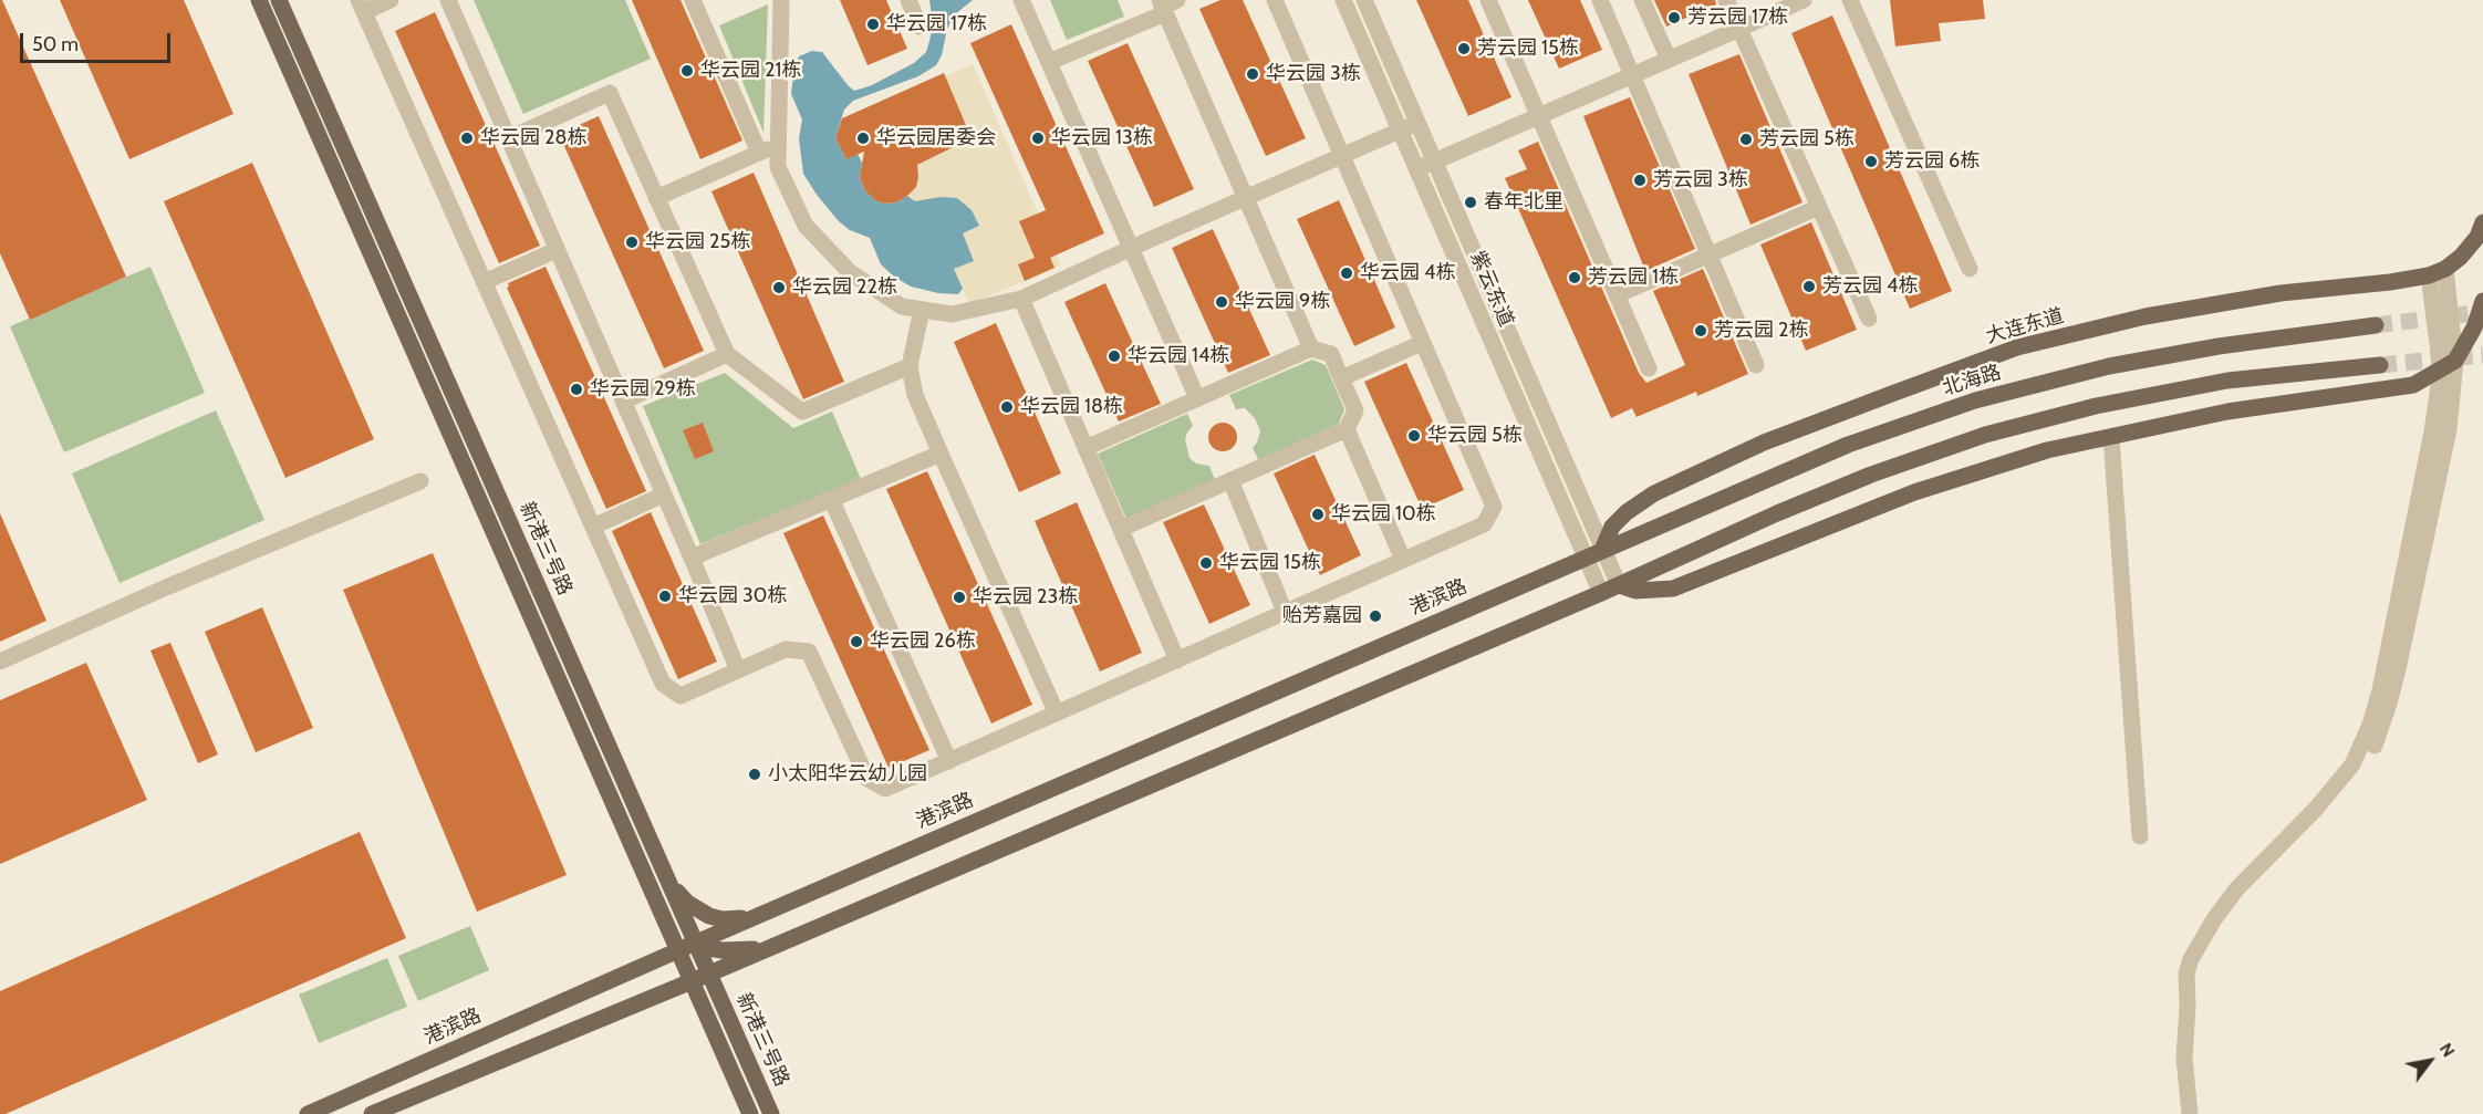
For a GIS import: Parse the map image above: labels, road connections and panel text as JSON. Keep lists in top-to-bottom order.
{
  "streets": {
    "main road": [
      "大连东道",
      "北海路",
      "新港三号路",
      "港滨路"
    ],
    "street": ["紫云东道"]
  },
  "crossings": [
    ["紫云东道", "大连东道"],
    ["紫云东道", "北海路"],
    ["紫云东道", "港滨路"],
    ["大连东道", "北海路"],
    ["大连东道", "港滨路"],
    ["北海路", "港滨路"],
    ["新港三号路", "港滨路"]
  ],
  "places": [
    "芳云园 17栋",
    "华云园 17栋",
    "芳云园 15栋",
    "华云园 21栋",
    "华云园 3栋",
    "华云园 28栋",
    "华云园居委会",
    "华云园 13栋",
    "芳云园 5栋",
    "芳云园 6栋",
    "芳云园 3栋",
    "春年北里",
    "华云园 25栋",
    "华云园 4栋",
    "芳云园 1栋",
    "芳云园 4栋",
    "华云园 22栋",
    "华云园 9栋",
    "芳云园 2栋",
    "华云园 14栋",
    "华云园 29栋",
    "华云园 18栋",
    "华云园 5栋",
    "华云园 10栋",
    "华云园 15栋",
    "华云园 30栋",
    "华云园 23栋",
    "贻芳嘉园",
    "华云园 26栋",
    "小太阳华云幼儿园"
  ],
  "scale_bar": "50 m",
  "north": "top right"
}
